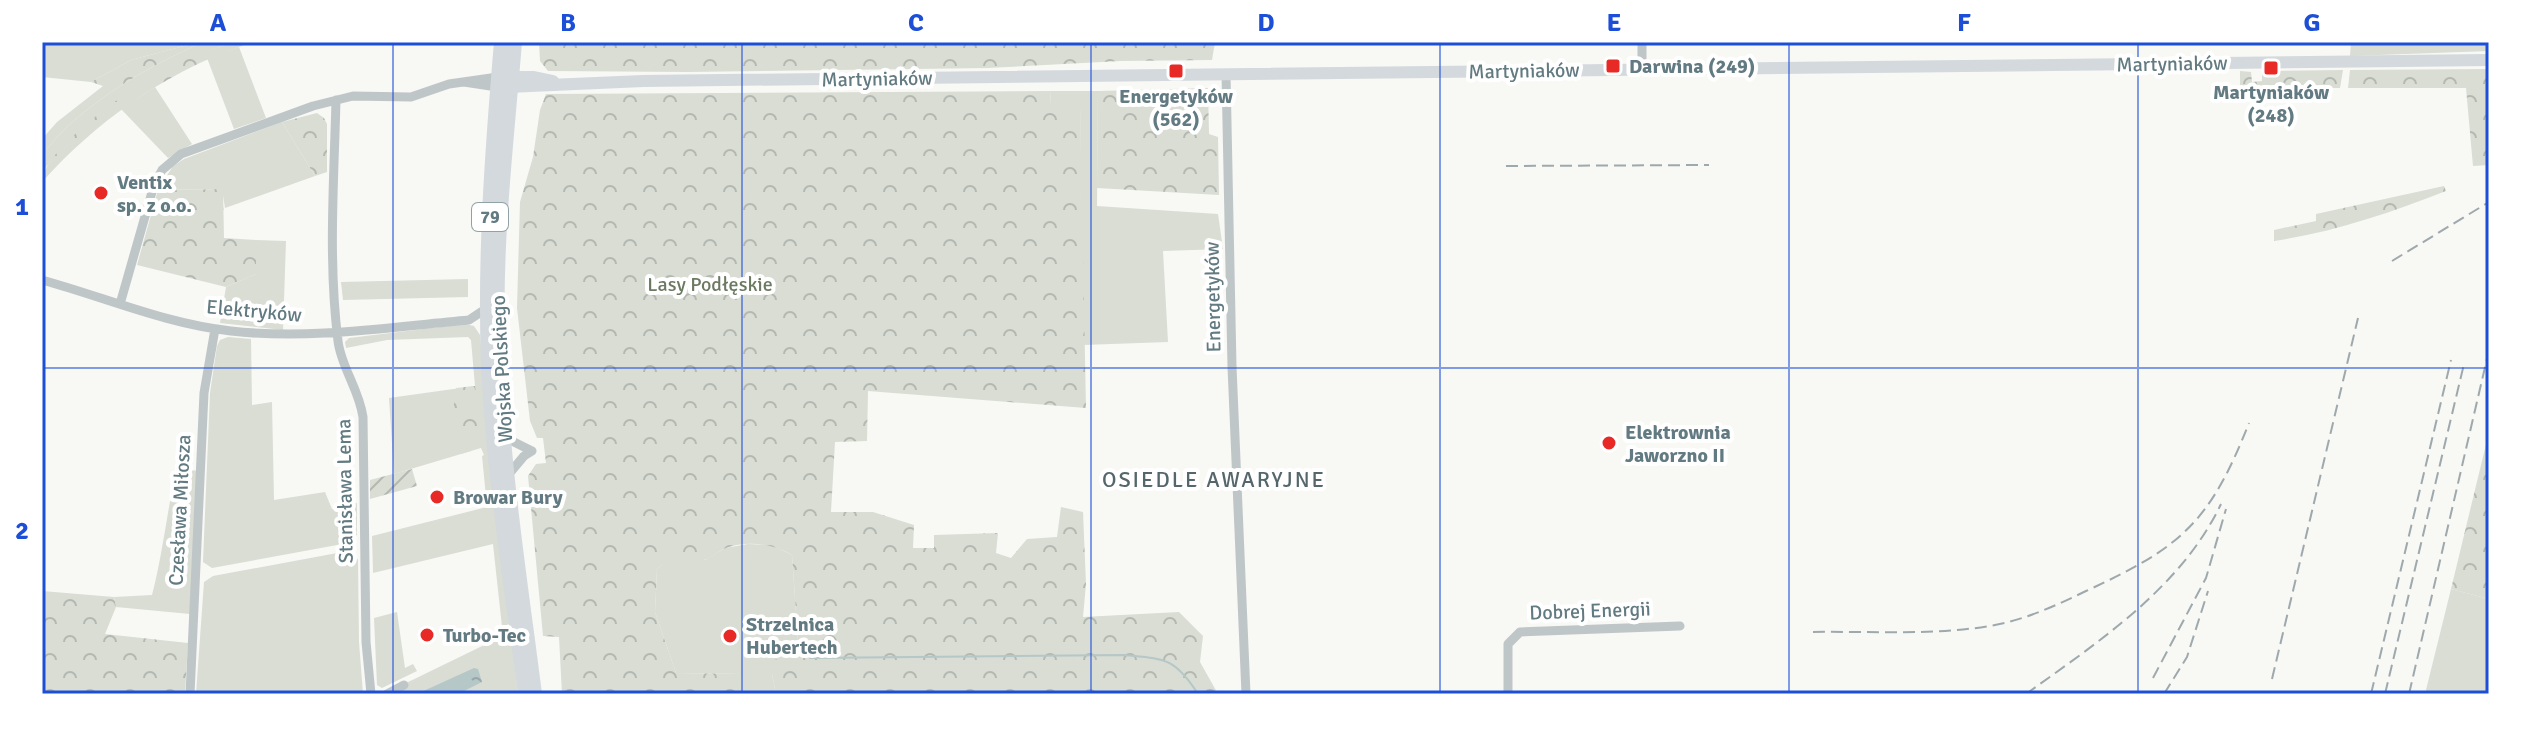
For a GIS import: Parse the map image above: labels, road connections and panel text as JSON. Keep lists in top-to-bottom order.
{
  "streets": {
    "main road": ["Martyniaków", "79", "Wojska Polskiego"],
    "street": [
      "Energetyków",
      "Elektryków",
      "Stanisława Lema",
      "Czesława Miłosza",
      "Dobrej Energii"
    ]
  },
  "crossings": [
    ["Martyniaków", "Energetyków"],
    ["Martyniaków", "Wojska Polskiego"],
    ["Elektryków", "Wojska Polskiego"],
    ["Elektryków", "Stanisława Lema"],
    ["Elektryków", "Czesława Miłosza"]
  ],
  "districts": ["OSIEDLE AWARYJNE"],
  "parks": ["Lasy Podłęskie"],
  "places": {
    "transit": ["Darwina (249)", "Martyniaków (248)", "Energetyków (562)"],
    "other": [
      "Ventix sp. z o.o.",
      "Elektrownia Jaworzno II",
      "Browar Bury",
      "Turbo-Tec",
      "Strzelnica Hubertech"
    ]
  },
  "grid": {
    "columns": [
      "A",
      "B",
      "C",
      "D",
      "E",
      "F",
      "G"
    ],
    "rows": ["1", "2"]
  }
}
